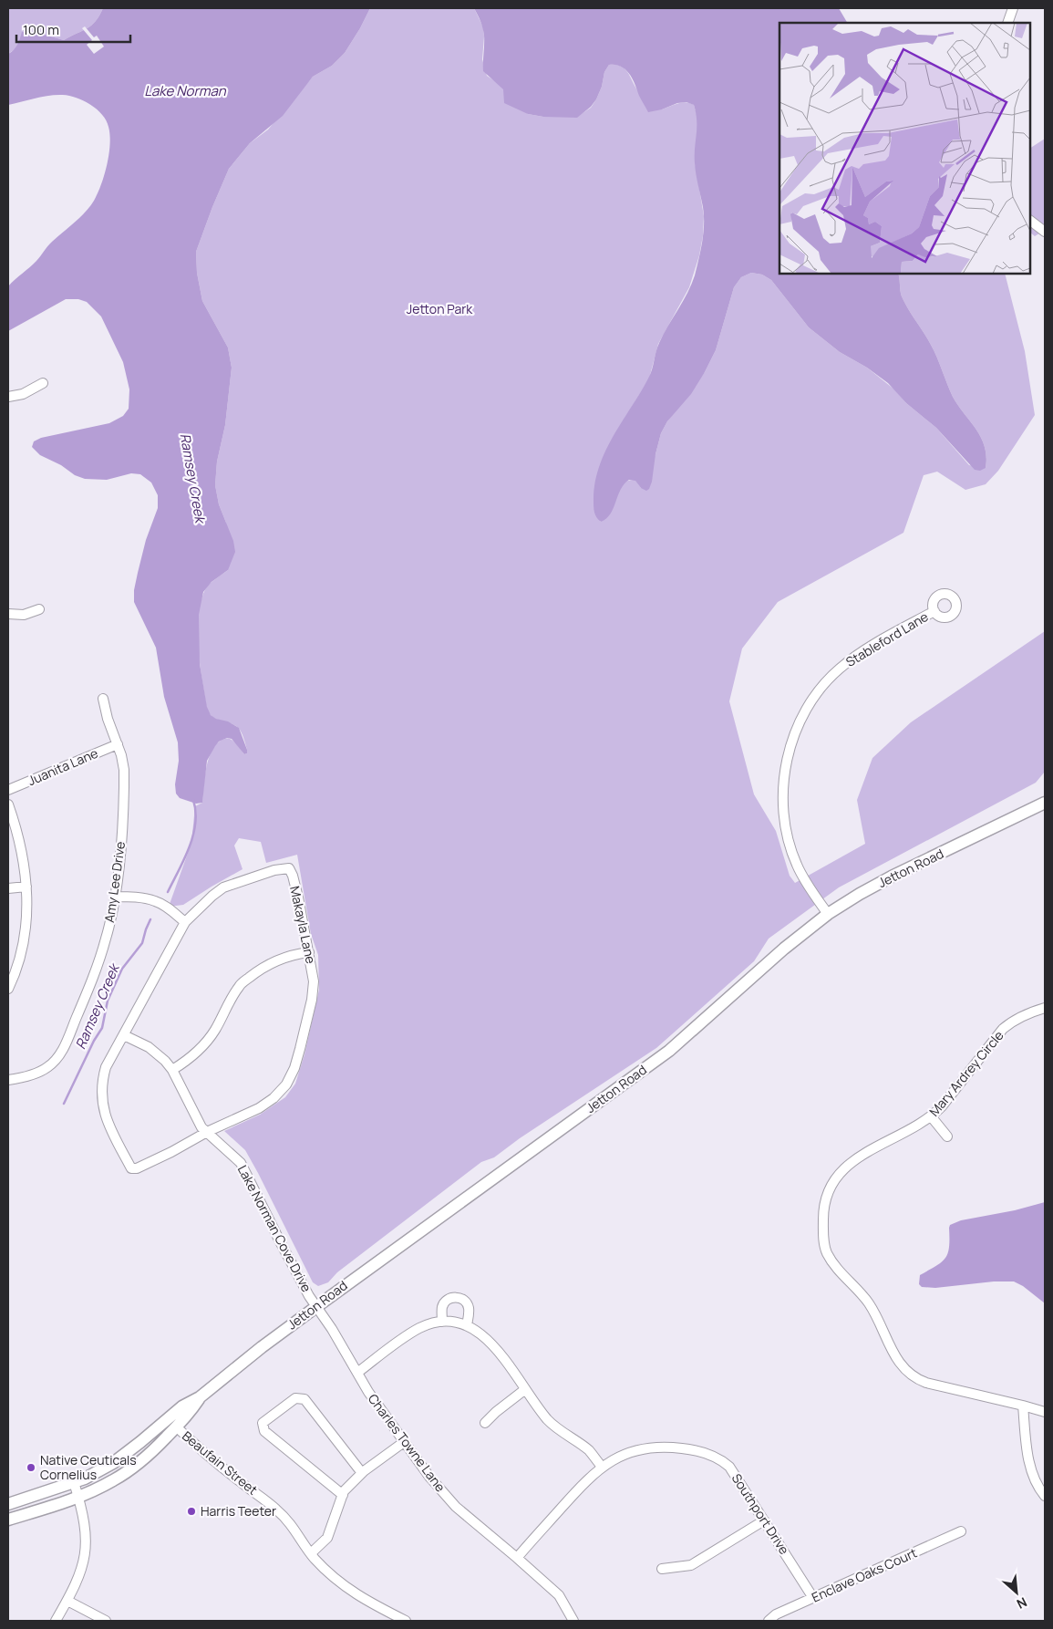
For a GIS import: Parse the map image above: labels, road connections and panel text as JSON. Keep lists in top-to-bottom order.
{
  "streets": {
    "street": [
      "Stableford Lane",
      "Juanita Lane",
      "Jetton Road",
      "Amy Lee Drive",
      "Makayla Lane",
      "Mary Ardrey Circle",
      "Lake Norman Cove Drive",
      "Charles Towne Lane",
      "Beaufain Street",
      "Southport Drive",
      "Enclave Oaks Court"
    ]
  },
  "crossings": [
    ["Stableford Lane", "Jetton Road"],
    ["Juanita Lane", "Amy Lee Drive"],
    ["Jetton Road", "Lake Norman Cove Drive"],
    ["Jetton Road", "Charles Towne Lane"],
    ["Jetton Road", "Beaufain Street"],
    ["Makayla Lane", "Lake Norman Cove Drive"],
    ["Lake Norman Cove Drive", "Charles Towne Lane"],
    ["Charles Towne Lane", "Southport Drive"],
    ["Southport Drive", "Enclave Oaks Court"]
  ],
  "water": ["Lake Norman", "Ramsey Creek"],
  "parks": ["Jetton Park"],
  "places": ["Native Ceuticals Cornelius", "Harris Teeter"],
  "scale_bar": "100 m",
  "north": "bottom right"
}
